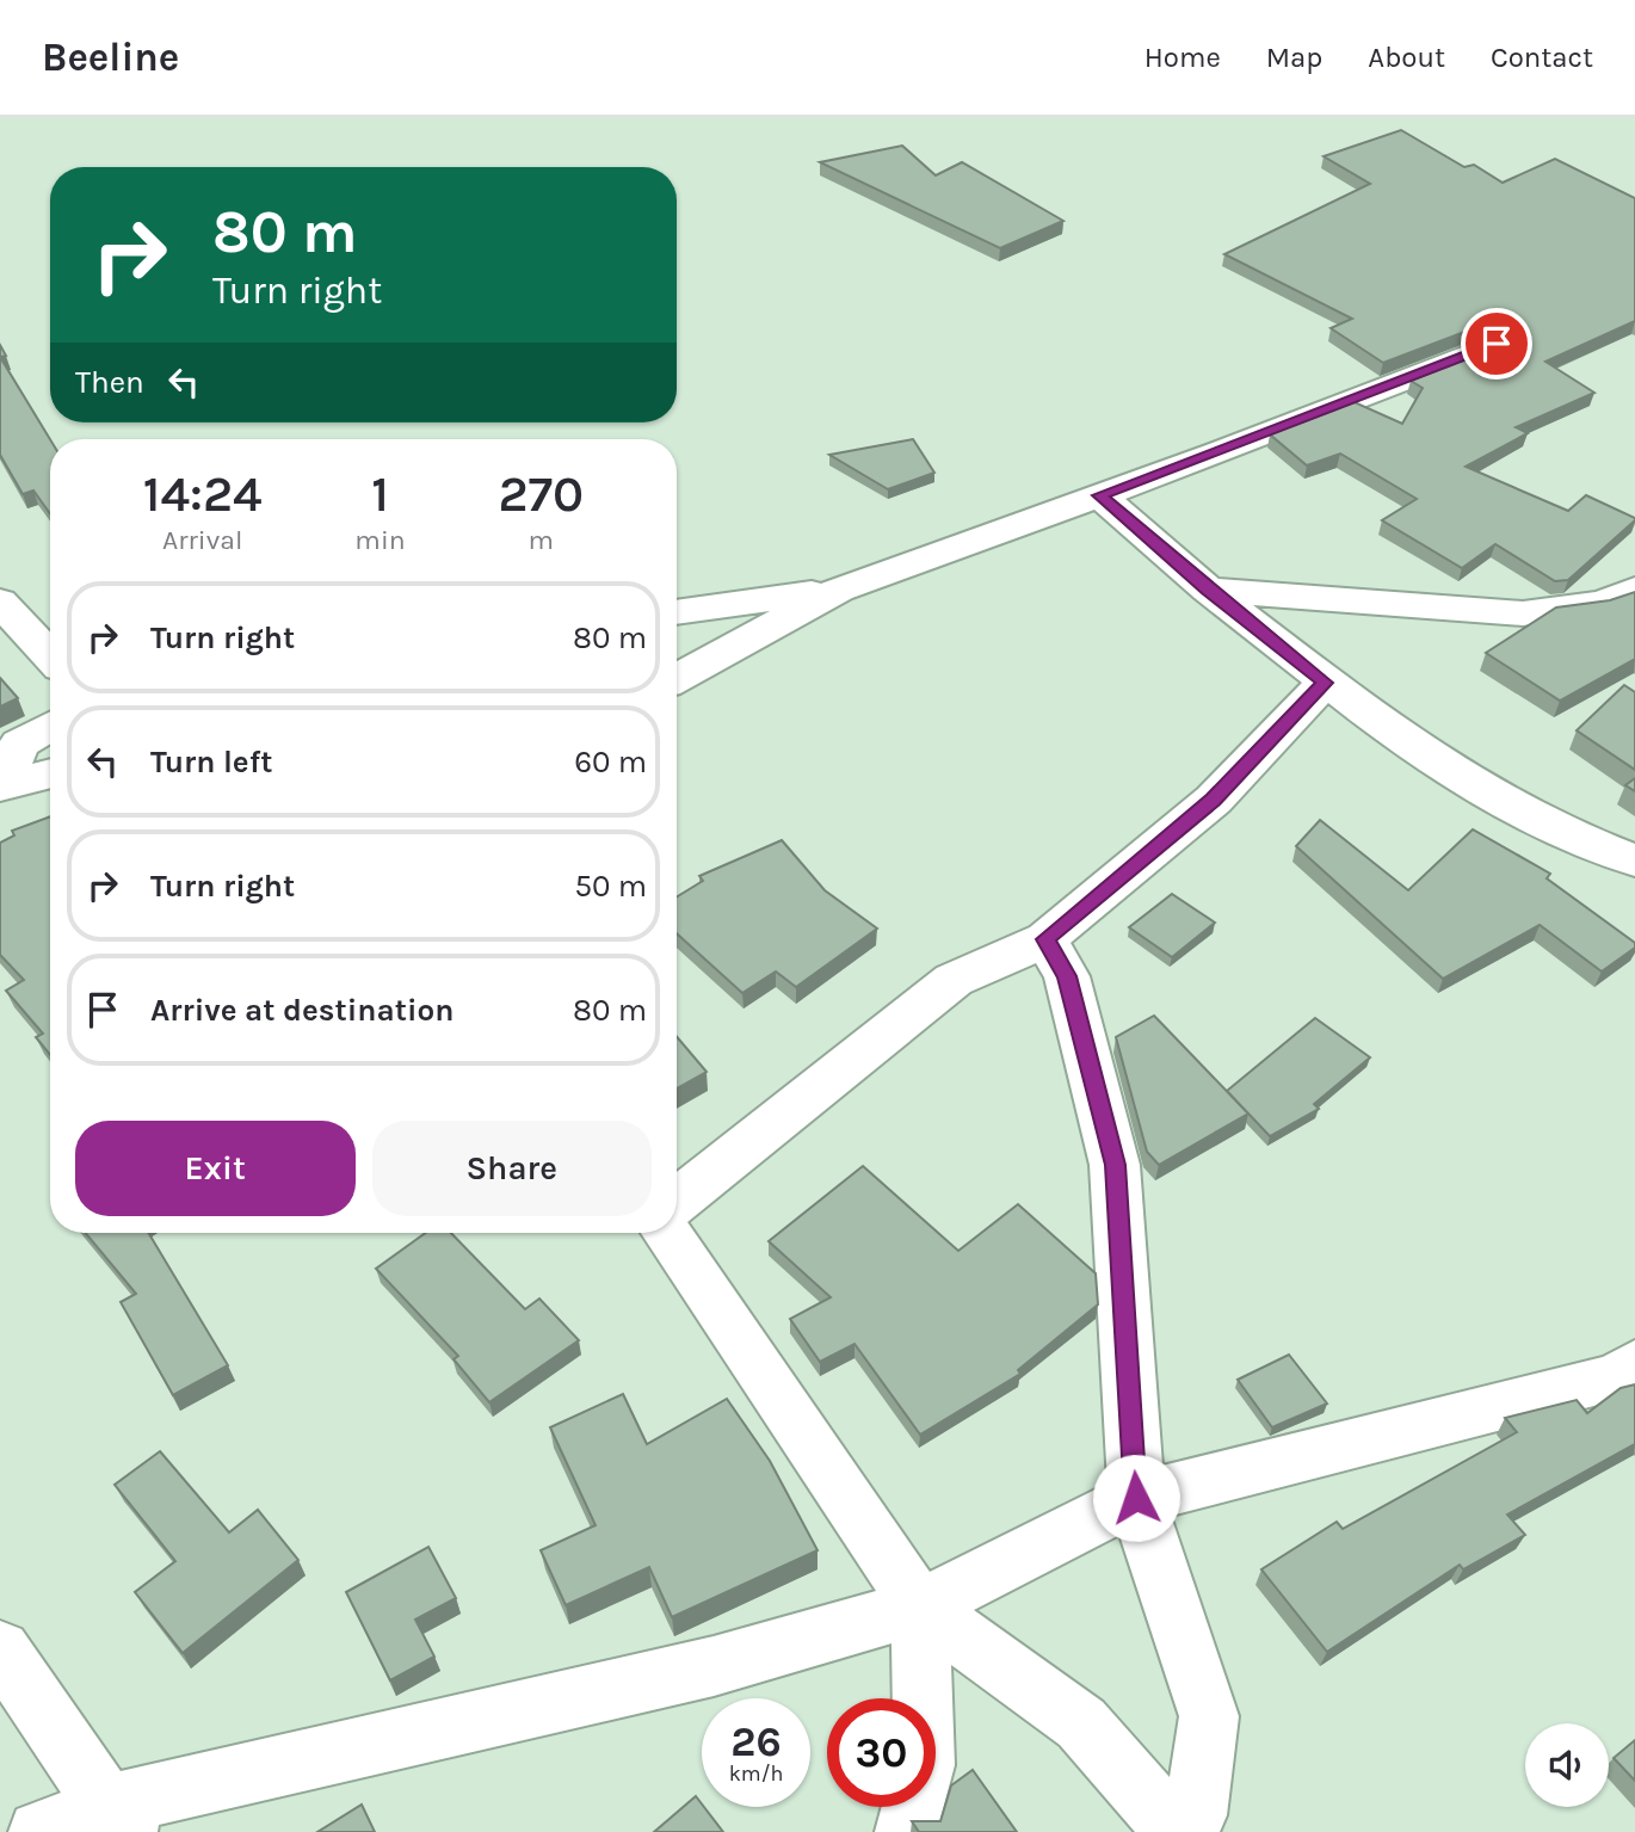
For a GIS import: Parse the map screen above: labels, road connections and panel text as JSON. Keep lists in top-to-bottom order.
{
  "page": {
    "header": "Beeline",
    "nav": [
      "Home",
      "Map",
      "About",
      "Contact"
    ],
    "turn": ["80 m", "Turn right"],
    "then": "Then",
    "eta": [
      "14:24",
      "Arrival",
      "1",
      "min",
      "270",
      "m"
    ],
    "list": [
      {
        "name": "Turn right",
        "value": "80 m"
      },
      {
        "name": "Turn left",
        "value": "60 m"
      },
      {
        "name": "Turn right",
        "value": "50 m"
      },
      {
        "name": "Arrive at destination",
        "value": "80 m"
      }
    ],
    "buttons": ["Exit", "Share"],
    "speed": "26 km/h",
    "limit": "30"
  }
}
